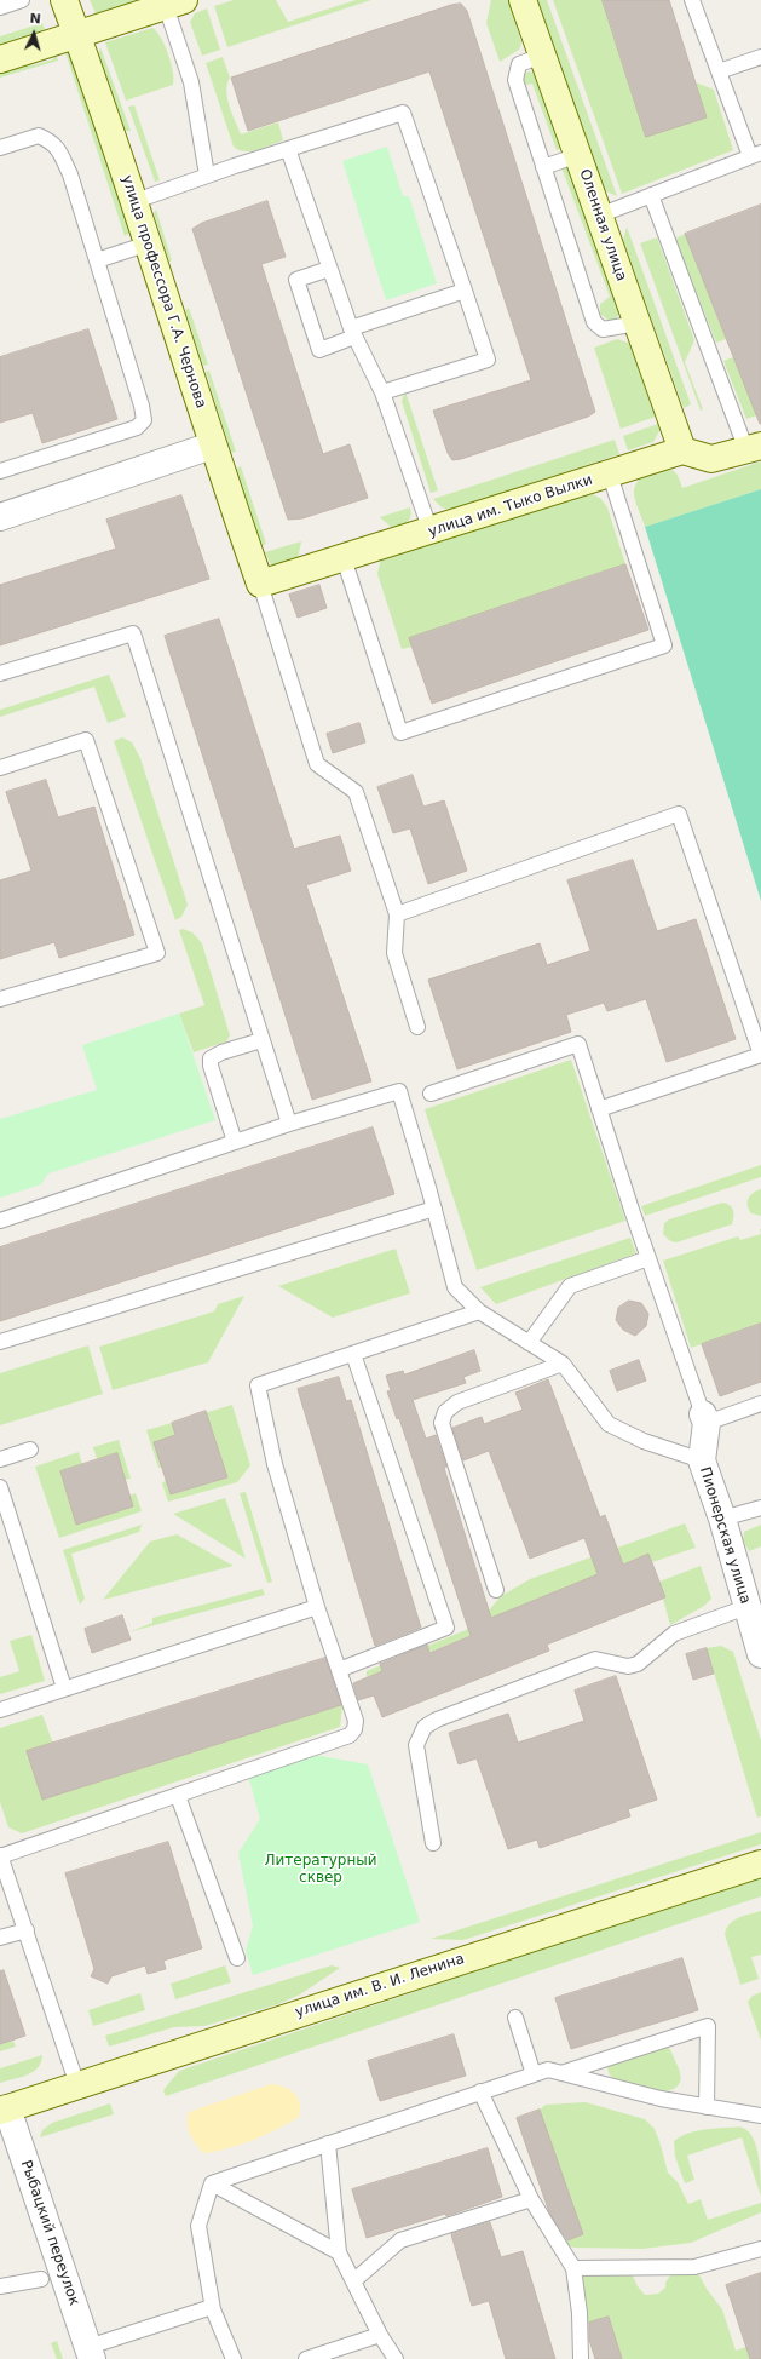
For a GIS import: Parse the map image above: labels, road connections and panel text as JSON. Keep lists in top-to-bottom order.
{
  "streets": {
    "street": [
      "Оленная улица",
      "улица профессора Г.А. Чернова",
      "улица им. Тыко Вылки",
      "Пионерская улица",
      "улица им. В. И. Ленина",
      "Рыбацкий переулок"
    ]
  },
  "crossings": [
    ["Оленная улица", "улица им. Тыко Вылки"],
    ["улица профессора Г.А. Чернова", "улица им. Тыко Вылки"],
    ["улица им. В. И. Ленина", "Рыбацкий переулок"]
  ],
  "parks": ["Литературный сквер"],
  "north": "top"
}
